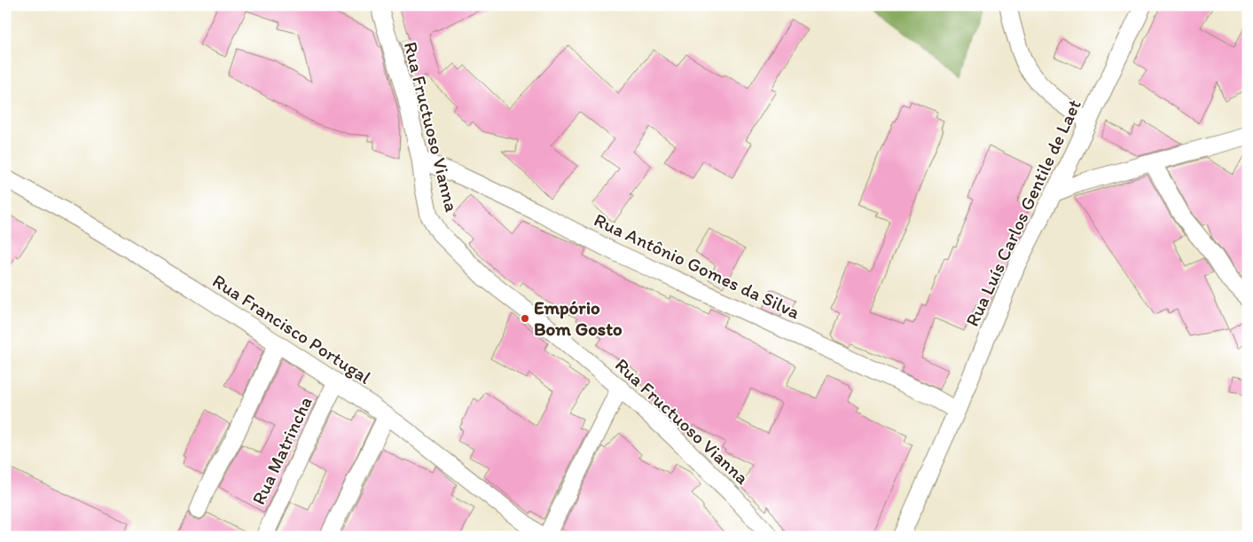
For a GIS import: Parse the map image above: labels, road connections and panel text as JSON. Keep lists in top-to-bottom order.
{
  "streets": {
    "street": [
      "Rua Fructuoso Vianna",
      "Rua Luís Carlos Gentile de Laet",
      "Rua Antônio Gomes da Silva",
      "Rua Francisco Portugal",
      "Rua Matrincha"
    ]
  },
  "crossings": [
    ["Rua Fructuoso Vianna", "Rua Antônio Gomes da Silva"],
    ["Rua Luís Carlos Gentile de Laet", "Rua Antônio Gomes da Silva"],
    ["Rua Francisco Portugal", "Rua Matrincha"]
  ],
  "places": ["Empório Bom Gosto"]
}
